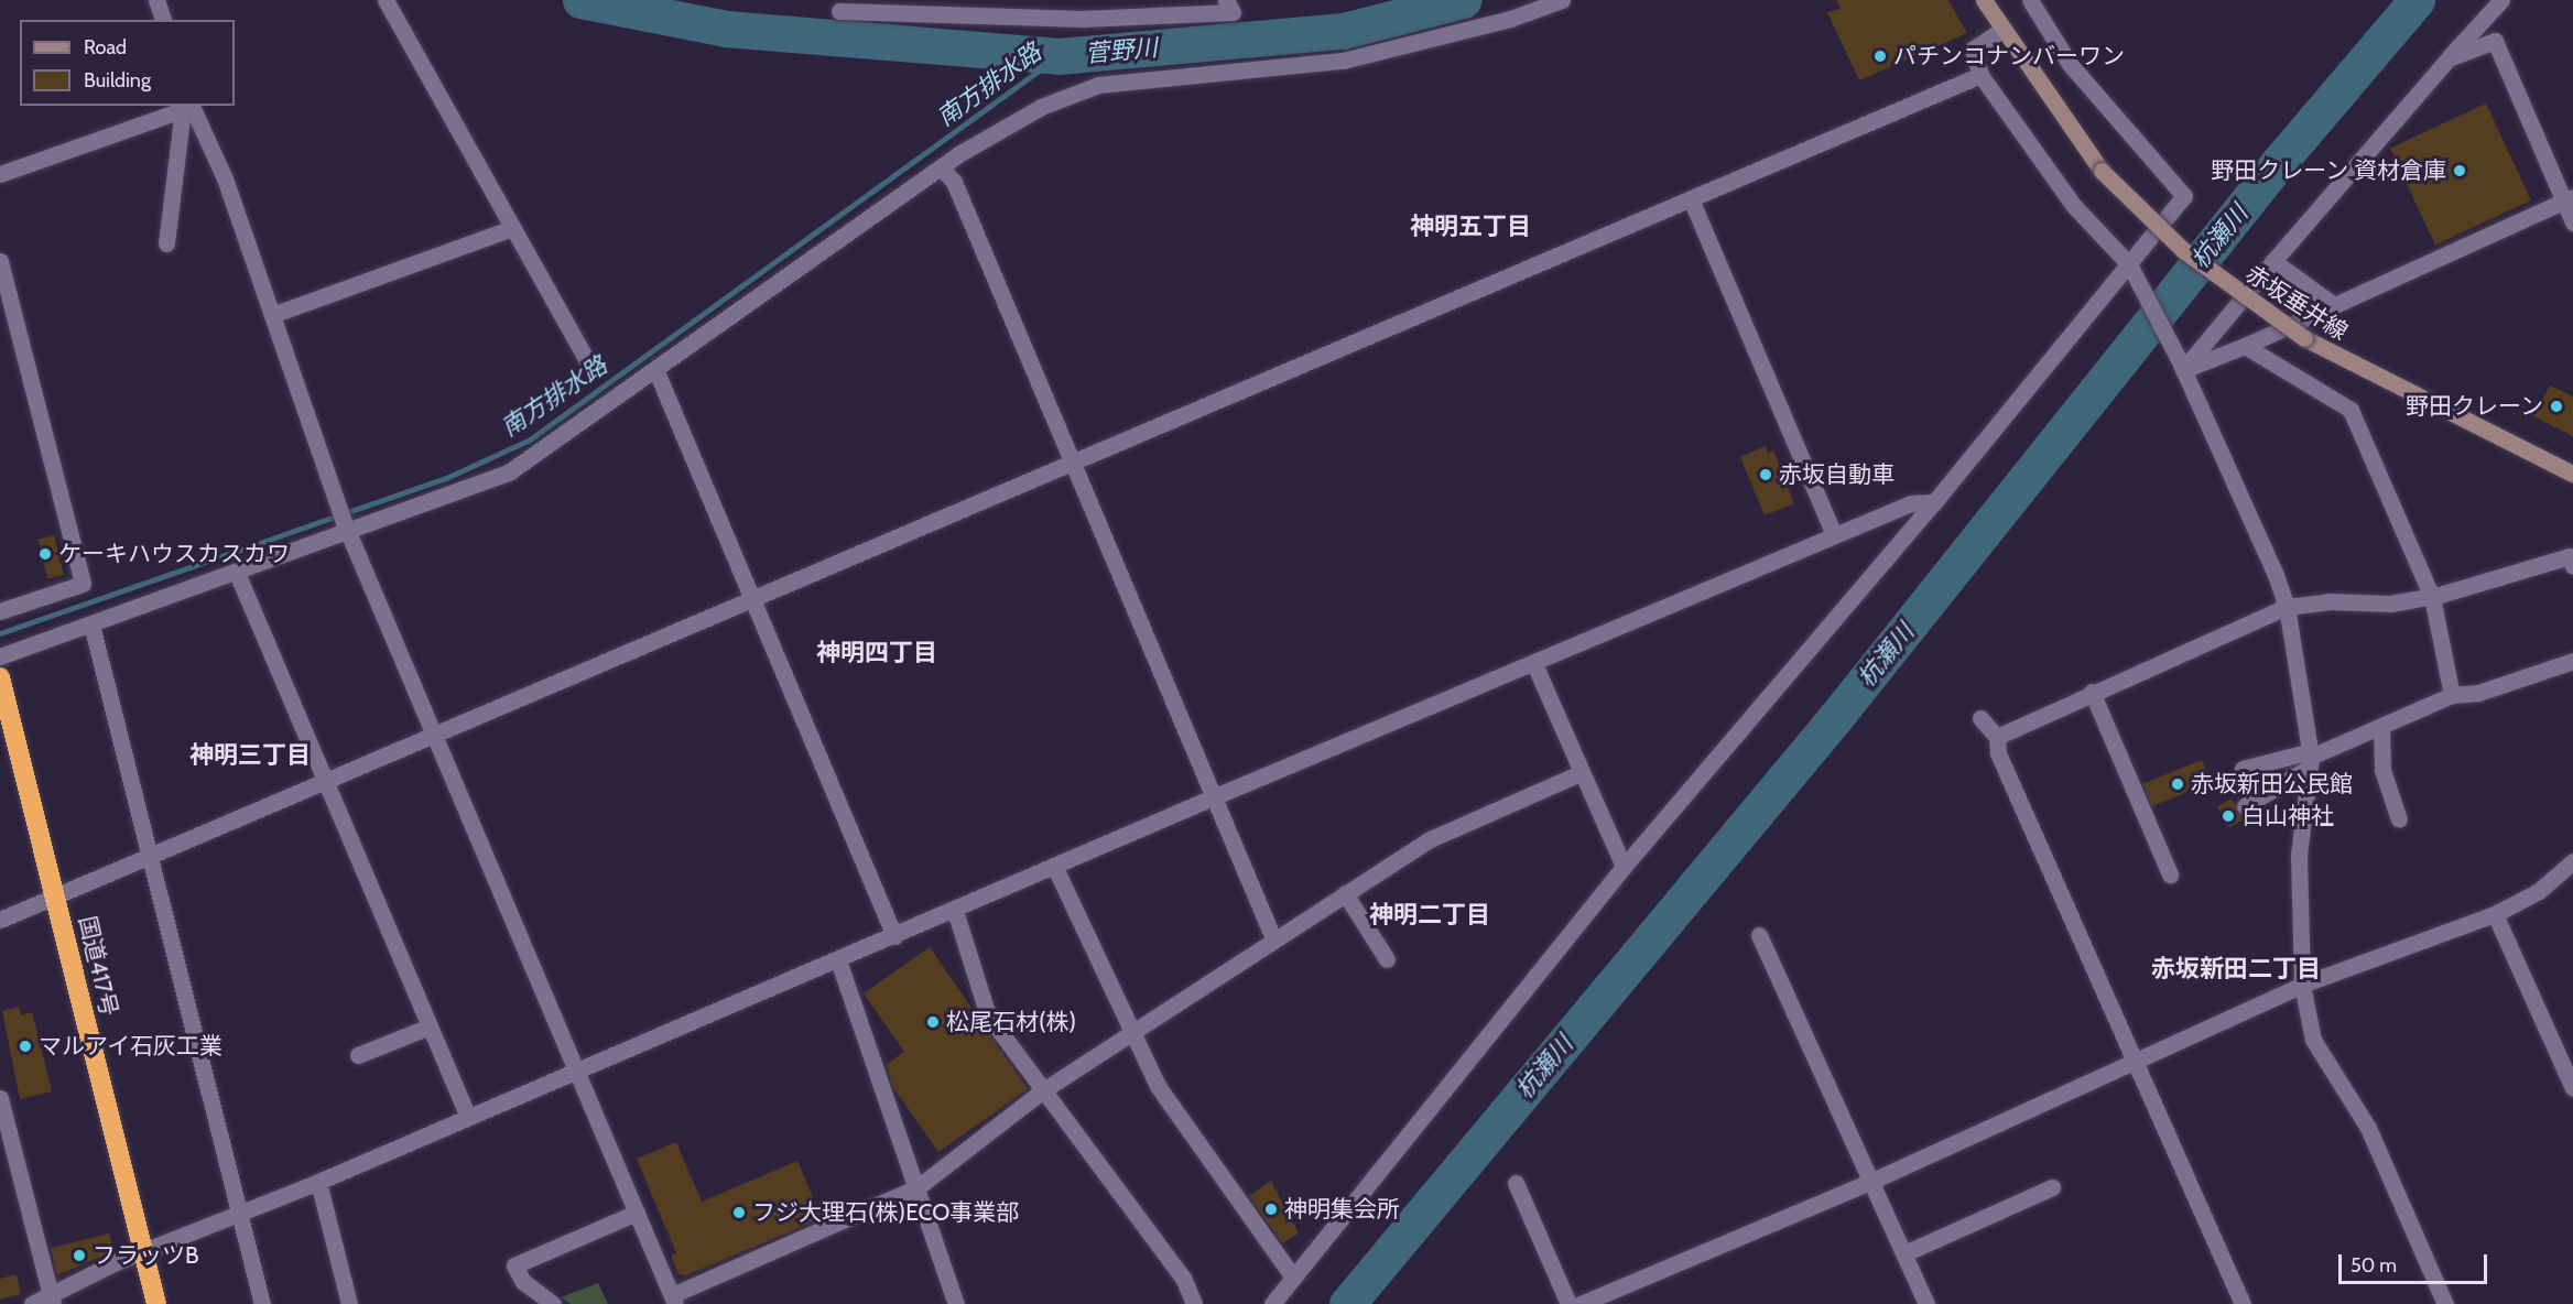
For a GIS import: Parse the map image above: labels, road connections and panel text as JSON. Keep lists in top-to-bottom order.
{
  "streets": {
    "highway": ["国道417号"],
    "main road": ["赤坂垂井線"]
  },
  "districts": [
    "神明五丁目",
    "神明四丁目",
    "神明三丁目",
    "神明二丁目",
    "赤坂新田二丁目"
  ],
  "water": ["菅野川", "南方排水路", "杭瀬川"],
  "places": [
    "パチンコナンバーワン",
    "野田クレーン 資材倉庫",
    "野田クレーン",
    "赤坂自動車",
    "ケーキハウスカスカワ",
    "赤坂新田公民館",
    "白山神社",
    "松尾石材(株)",
    "マルアイ石灰工業",
    "神明集会所",
    "フジ大理石(株)ECO事業部",
    "フラッツB"
  ],
  "legend": ["Road", "Building"],
  "scale_bar": "50 m"
}
